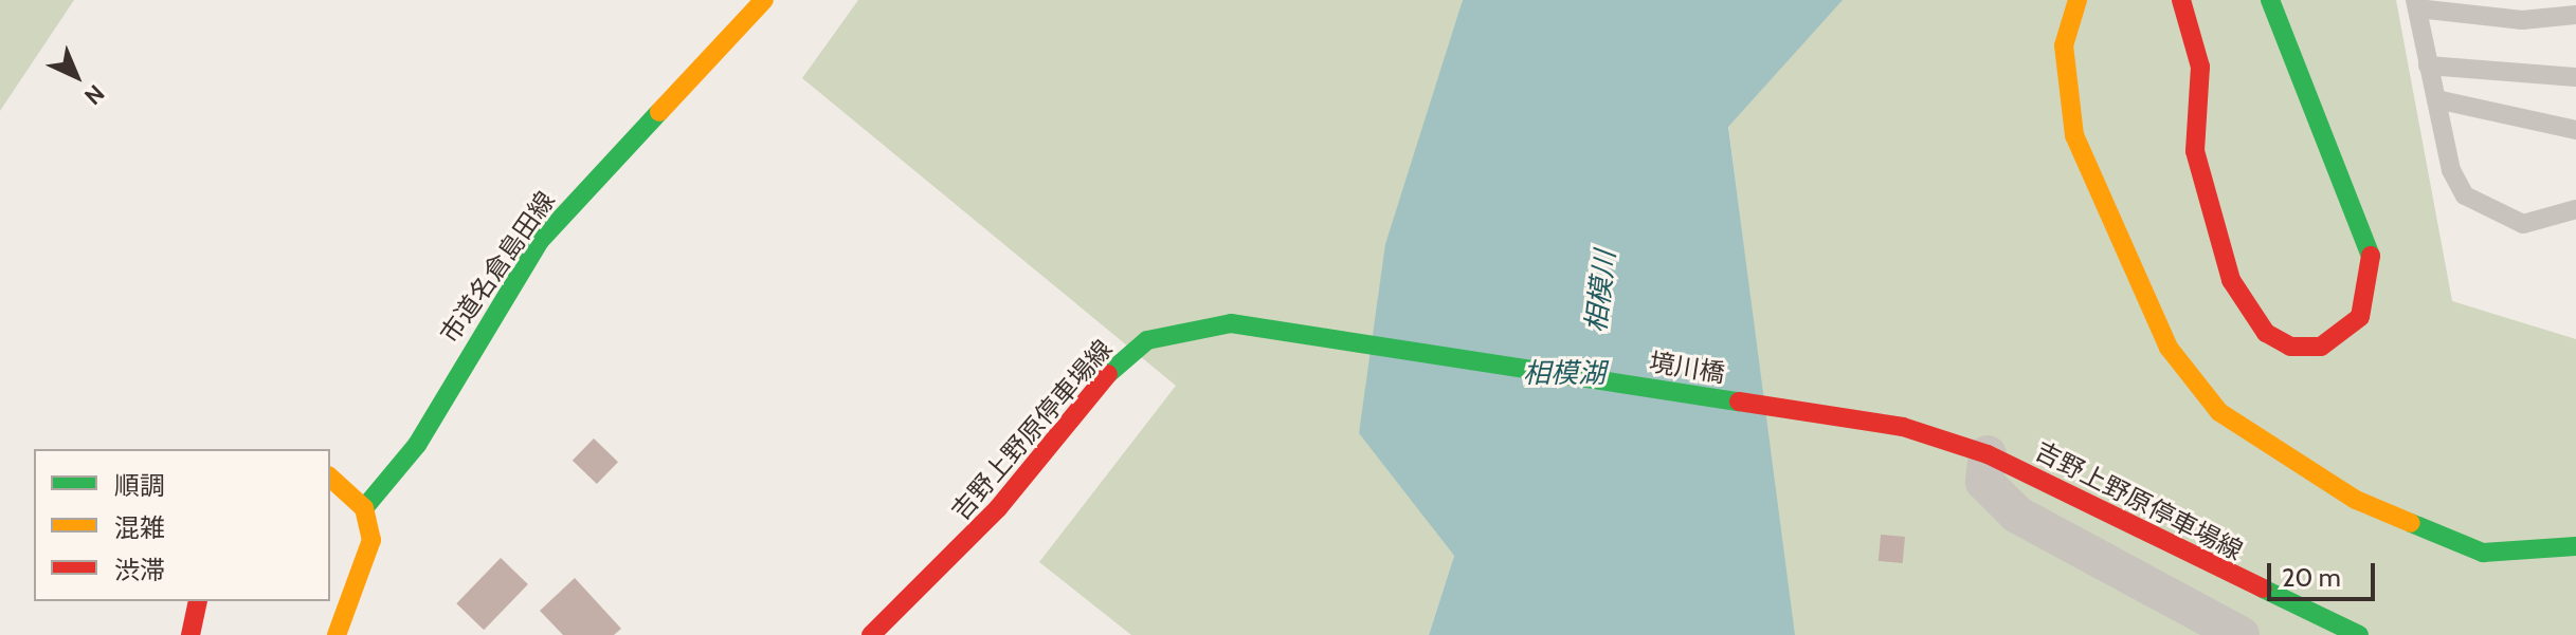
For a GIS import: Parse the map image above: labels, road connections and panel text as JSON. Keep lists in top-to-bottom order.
{
  "streets": {
    "main road": ["市道名倉島田線", "境川橋", "吉野上野原停車場線"]
  },
  "crossings": [
    ["境川橋", "吉野上野原停車場線"]
  ],
  "water": ["相模川", "相模湖"],
  "legend": ["順調", "混雑", "渋滞"],
  "scale_bar": "20 m",
  "north": "bottom right"
}
